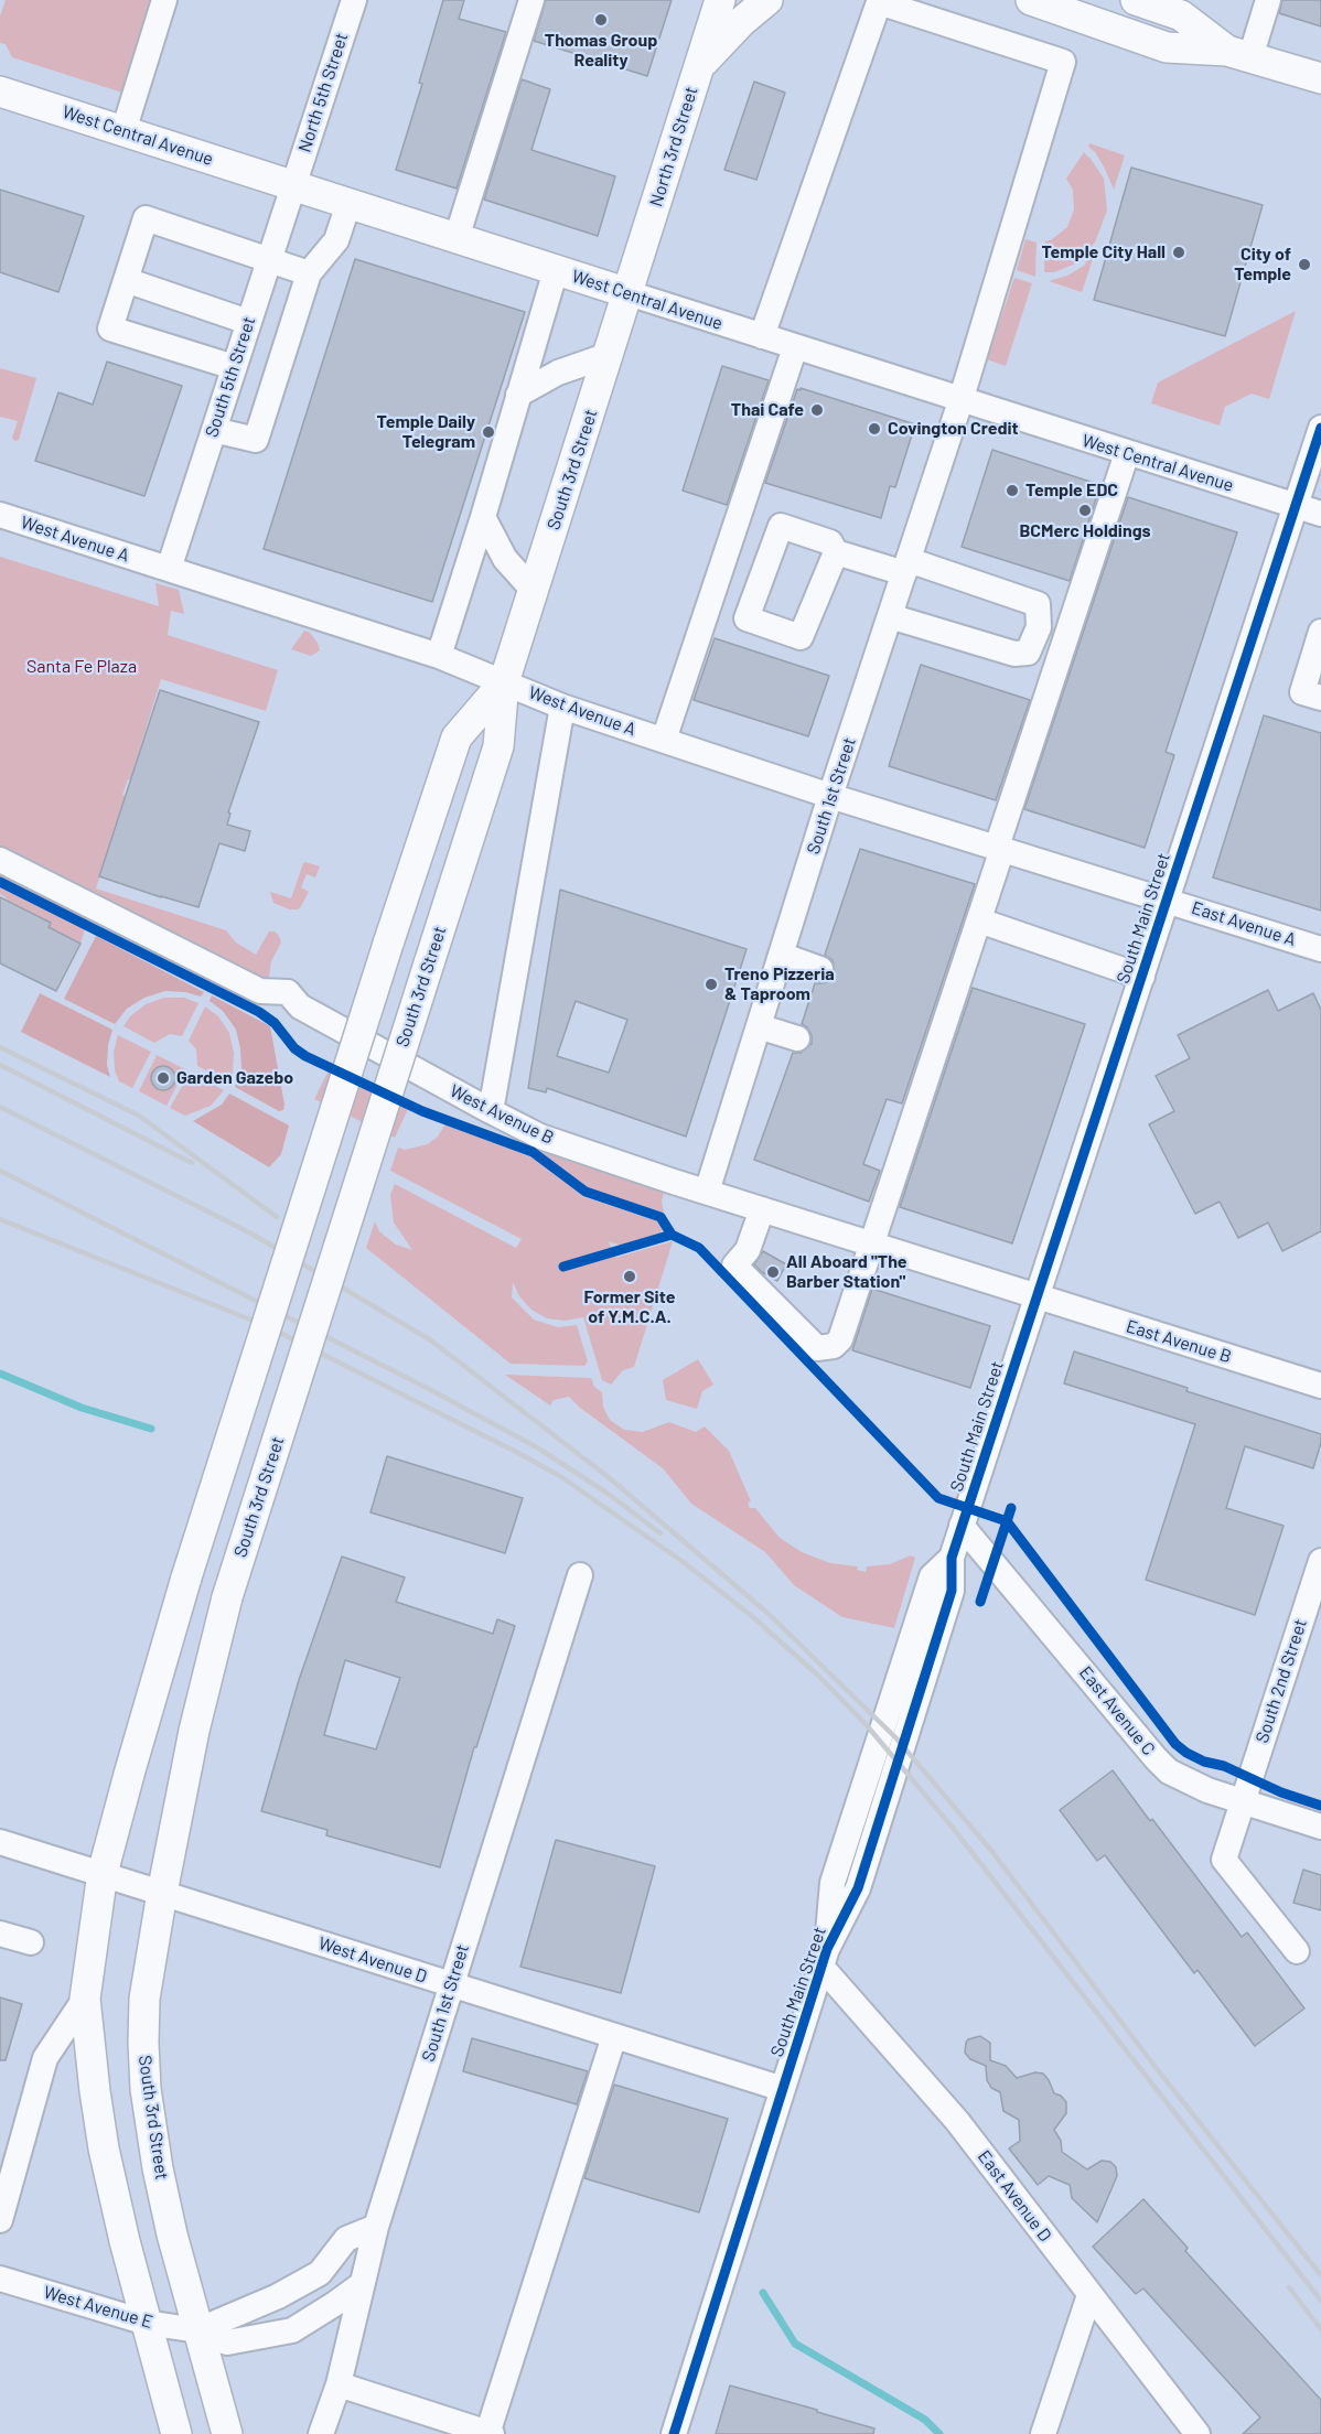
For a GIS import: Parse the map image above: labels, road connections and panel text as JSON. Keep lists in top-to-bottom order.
{
  "streets": {
    "main road": ["West Central Avenue", "North 3rd Street", "South 3rd Street"],
    "street": [
      "North 5th Street",
      "South 5th Street",
      "West Avenue A",
      "South 1st Street",
      "South Main Street",
      "East Avenue A",
      "West Avenue B",
      "East Avenue B",
      "South 2nd Street",
      "East Avenue C",
      "West Avenue D",
      "East Avenue D",
      "West Avenue E"
    ]
  },
  "crossings": [
    ["North 5th Street", "West Central Avenue"],
    ["North 5th Street", "South 5th Street"],
    ["West Central Avenue", "North 3rd Street"],
    ["West Central Avenue", "South 5th Street"],
    ["West Central Avenue", "South 3rd Street"],
    ["West Central Avenue", "South 1st Street"],
    ["West Central Avenue", "South Main Street"],
    ["North 3rd Street", "South 3rd Street"],
    ["South 5th Street", "West Avenue A"],
    ["South 3rd Street", "West Avenue A"],
    ["South 3rd Street", "West Avenue D"],
    ["South 3rd Street", "West Avenue E"],
    ["West Avenue A", "South 1st Street"],
    ["West Avenue A", "South Main Street"],
    ["West Avenue A", "East Avenue A"],
    ["South 1st Street", "West Avenue B"],
    ["South 1st Street", "West Avenue D"],
    ["South 1st Street", "West Avenue E"],
    ["South Main Street", "East Avenue A"],
    ["South Main Street", "West Avenue B"],
    ["South Main Street", "East Avenue B"],
    ["South Main Street", "East Avenue C"],
    ["South Main Street", "West Avenue D"],
    ["South Main Street", "East Avenue D"],
    ["West Avenue B", "East Avenue B"],
    ["South 2nd Street", "East Avenue C"]
  ],
  "parks": ["Santa Fe Plaza"],
  "places": [
    "Thomas Group Reality",
    "Temple City Hall",
    "City of Temple",
    "Thai Cafe",
    "Covington Credit",
    "Temple Daily Telegram",
    "Temple EDC",
    "BCMerc Holdings",
    "Treno Pizzeria & Taproom",
    "Garden Gazebo",
    "All Aboard \"The Barber Station\"",
    "Former Site of Y.M.C.A."
  ]
}
